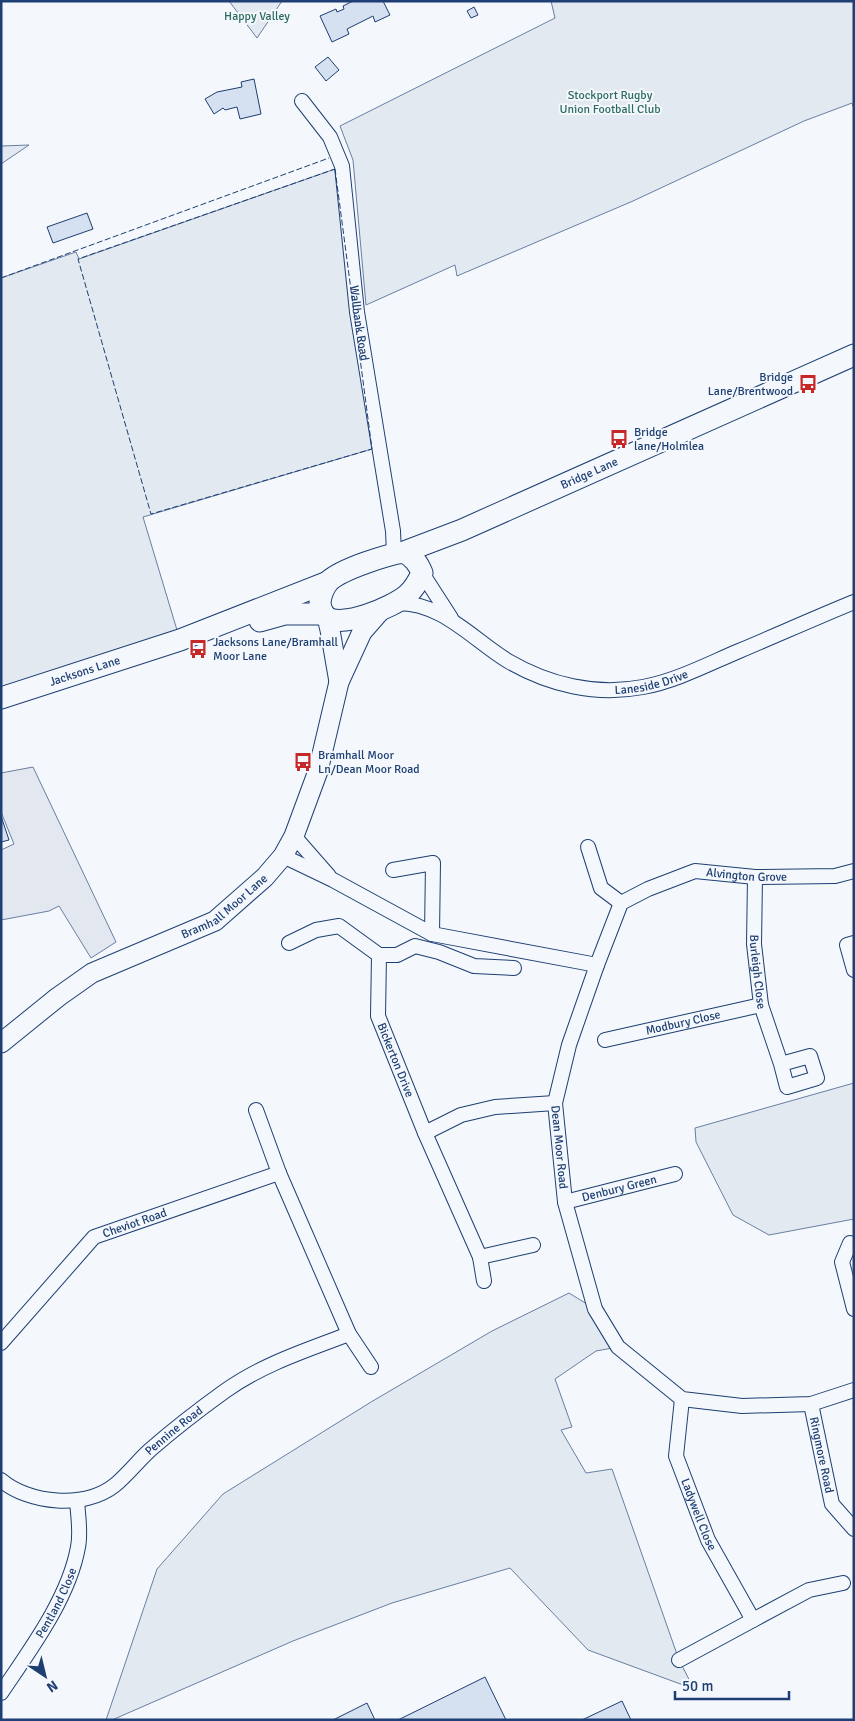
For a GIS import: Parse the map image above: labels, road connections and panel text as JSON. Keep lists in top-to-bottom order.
{
  "streets": {
    "main road": ["Bridge Lane", "Jacksons Lane"],
    "street": [
      "Wallbank Road",
      "Laneside Drive",
      "Alvington Grove",
      "Bramhall Moor Lane",
      "Burleigh Close",
      "Modbury Close",
      "Bickerton Drive",
      "Dean Moor Road",
      "Denbury Green",
      "Cheviot Road",
      "Pennine Road",
      "Ringmore Road",
      "Ladywell Close",
      "Pentland Close"
    ]
  },
  "crossings": [
    ["Wallbank Road", "Bridge Lane"],
    ["Bridge Lane", "Jacksons Lane"],
    ["Bridge Lane", "Laneside Drive"],
    ["Bridge Lane", "Bramhall Moor Lane"],
    ["Jacksons Lane", "Laneside Drive"],
    ["Jacksons Lane", "Bramhall Moor Lane"],
    ["Laneside Drive", "Bramhall Moor Lane"],
    ["Alvington Grove", "Burleigh Close"],
    ["Burleigh Close", "Modbury Close"],
    ["Dean Moor Road", "Denbury Green"],
    ["Dean Moor Road", "Ladywell Close"],
    ["Pennine Road", "Pentland Close"]
  ],
  "parks": ["Happy Valley", "Stockport Rugby Union Football Club"],
  "places": {
    "bus stop": [
      "Bridge Lane/Brentwood",
      "Bridge lane/Holmlea",
      "Jacksons Lane/Bramhall Moor Lane",
      "Bramhall Moor Ln/Dean Moor Road"
    ]
  },
  "scale_bar": "50 m",
  "north": "bottom right"
}
